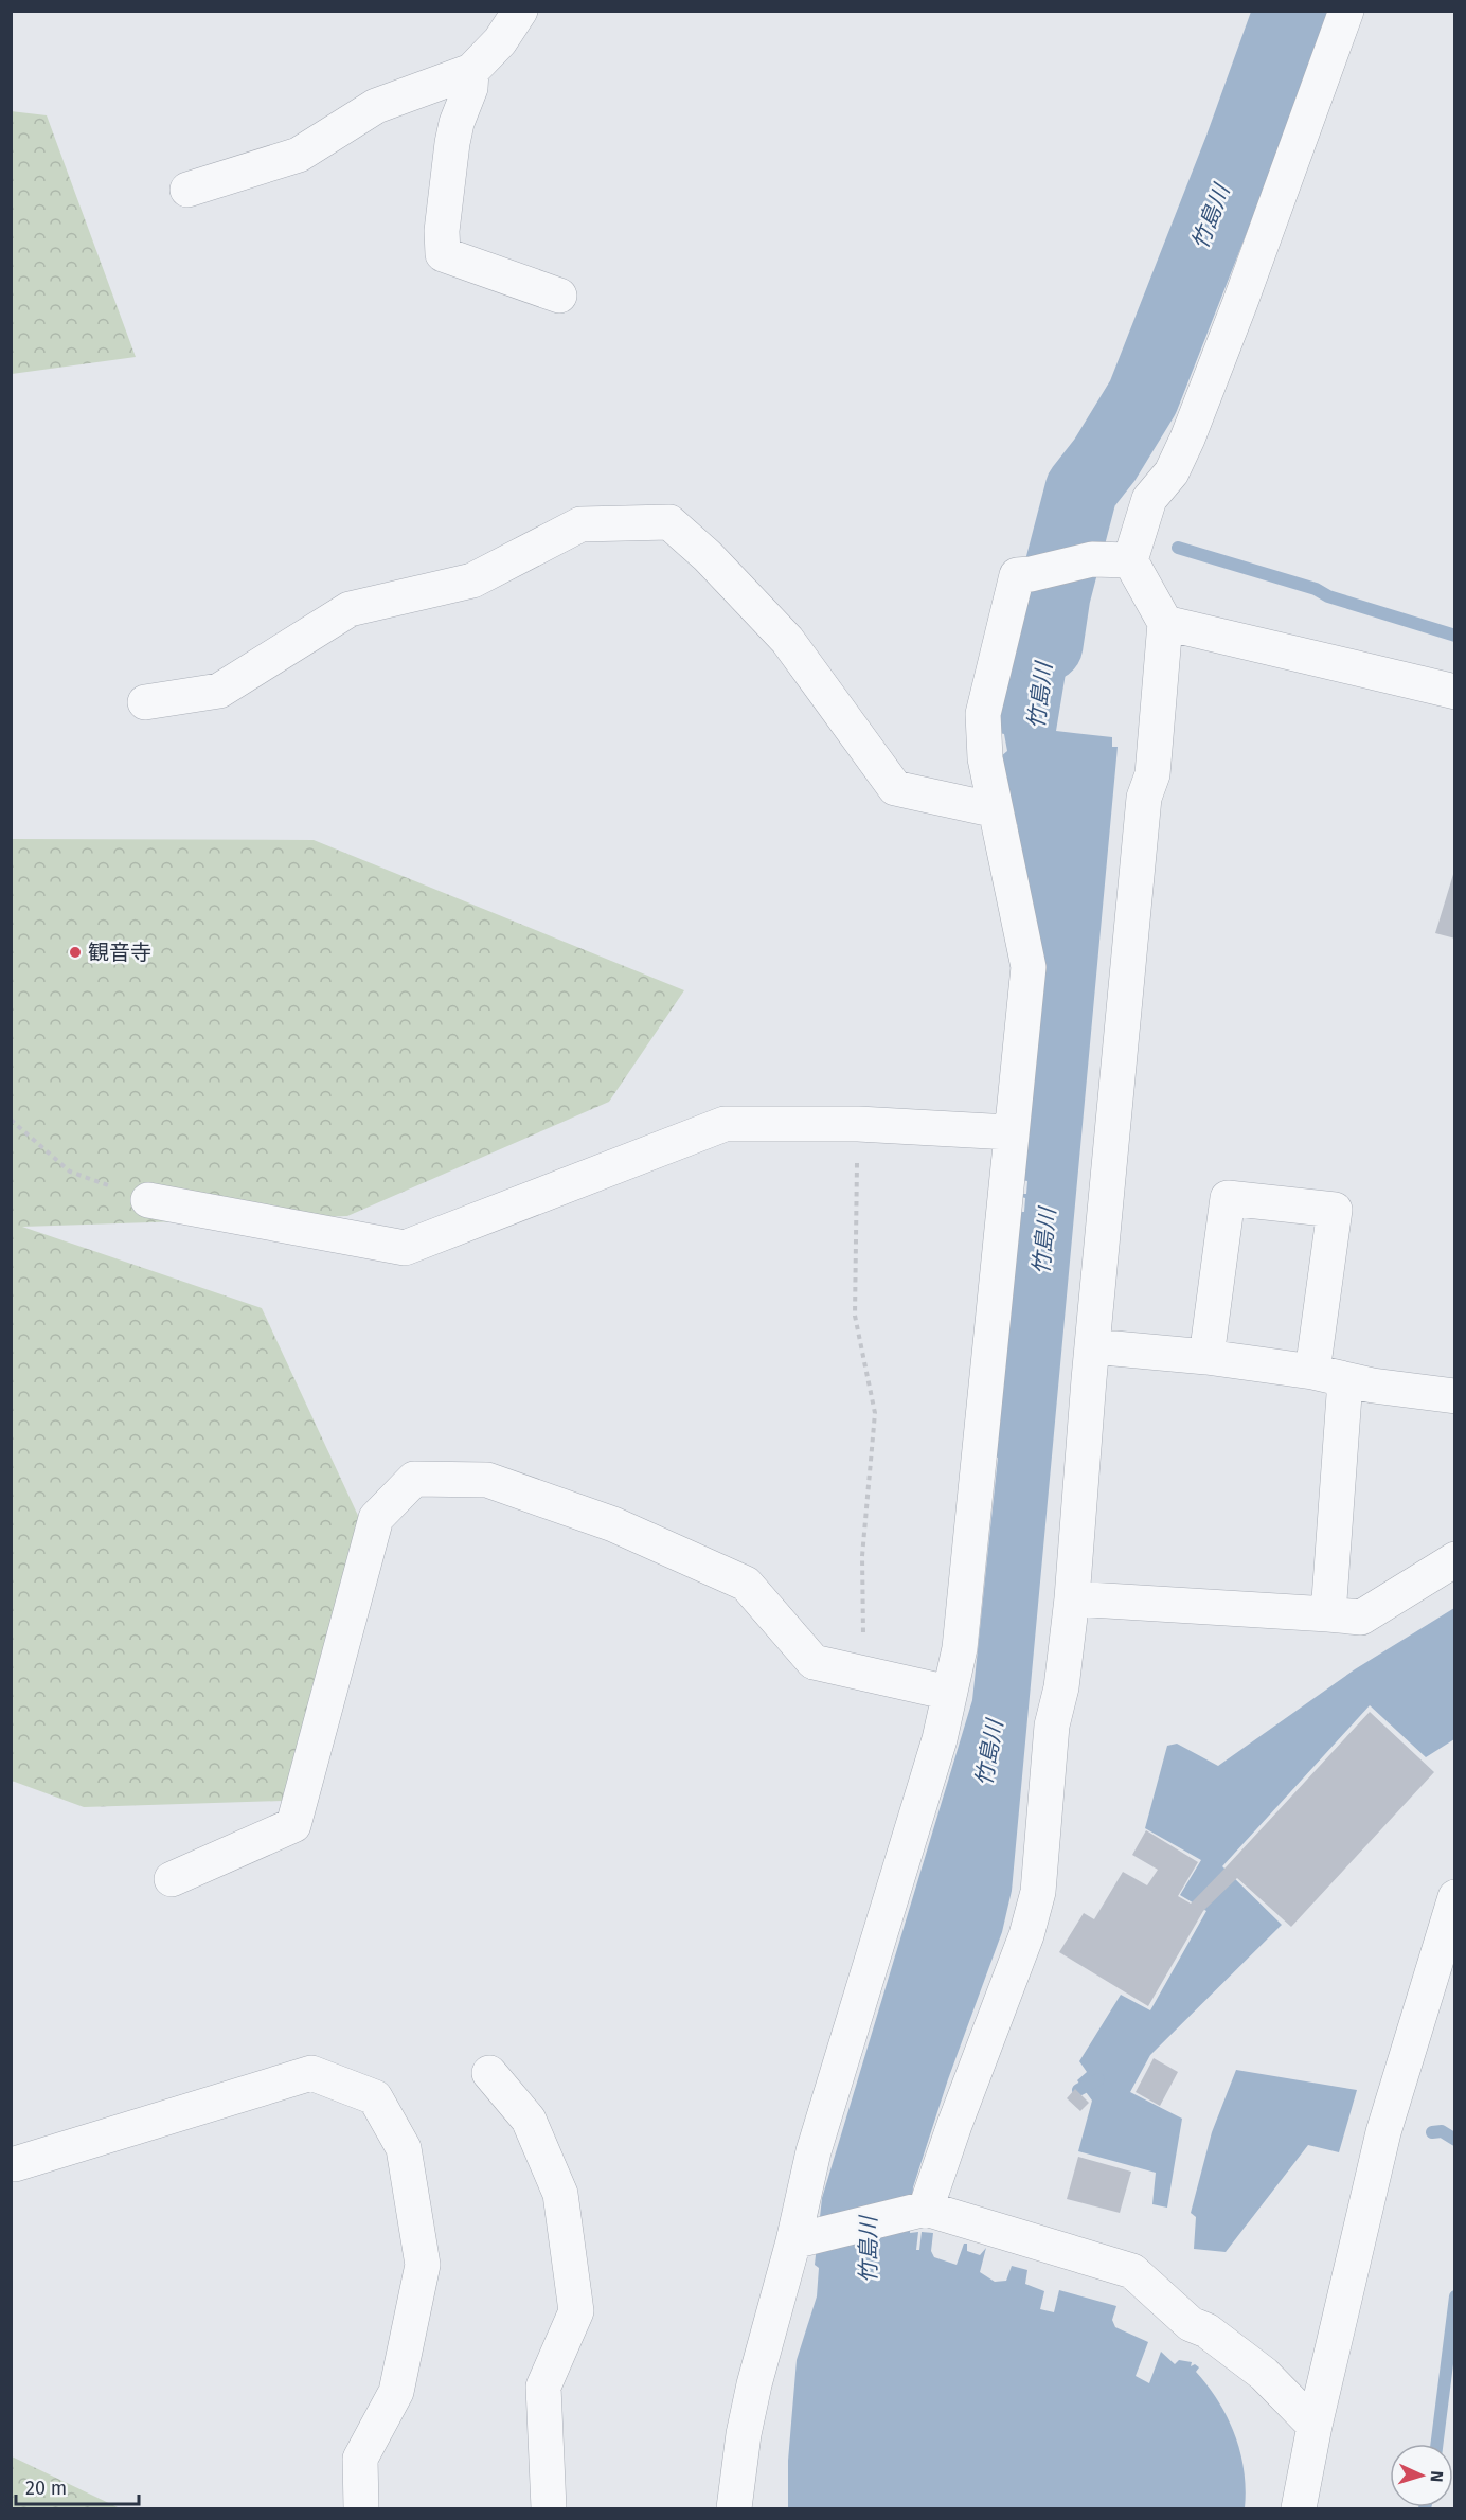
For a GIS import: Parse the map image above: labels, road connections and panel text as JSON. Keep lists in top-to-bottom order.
{
  "water": ["竹島川"],
  "places": ["観音寺"],
  "scale_bar": "20 m",
  "north": "right"
}
